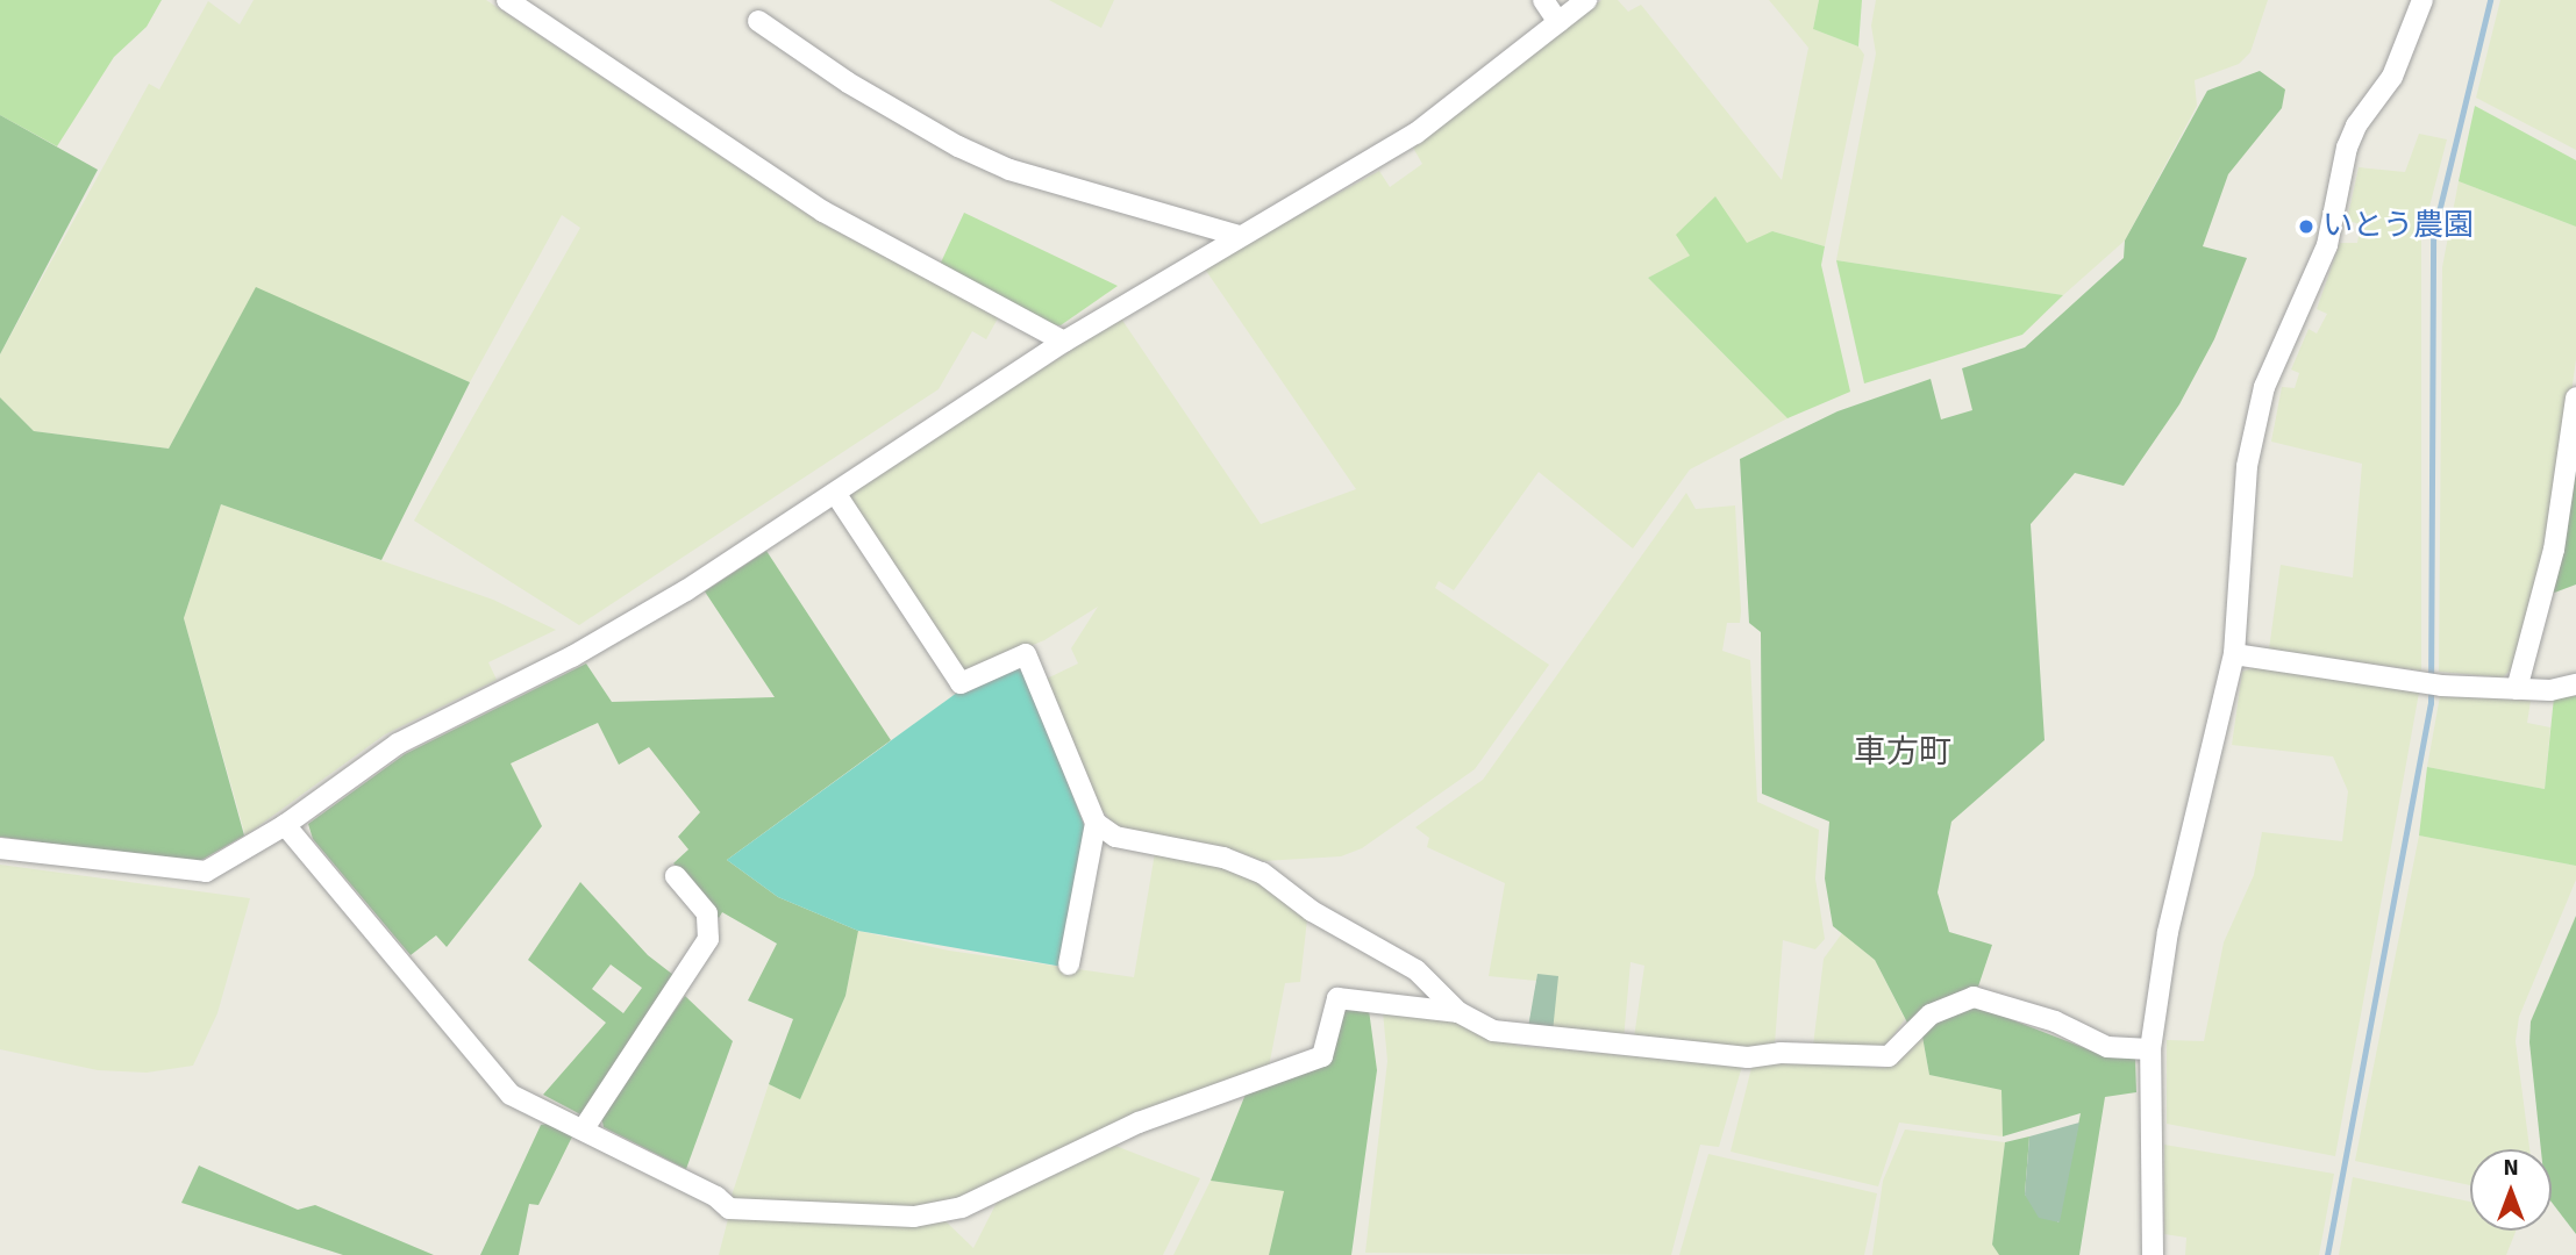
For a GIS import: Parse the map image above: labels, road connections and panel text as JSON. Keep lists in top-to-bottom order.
{
  "districts": ["車方町"],
  "places": ["いとう農園"],
  "north": "top"
}
